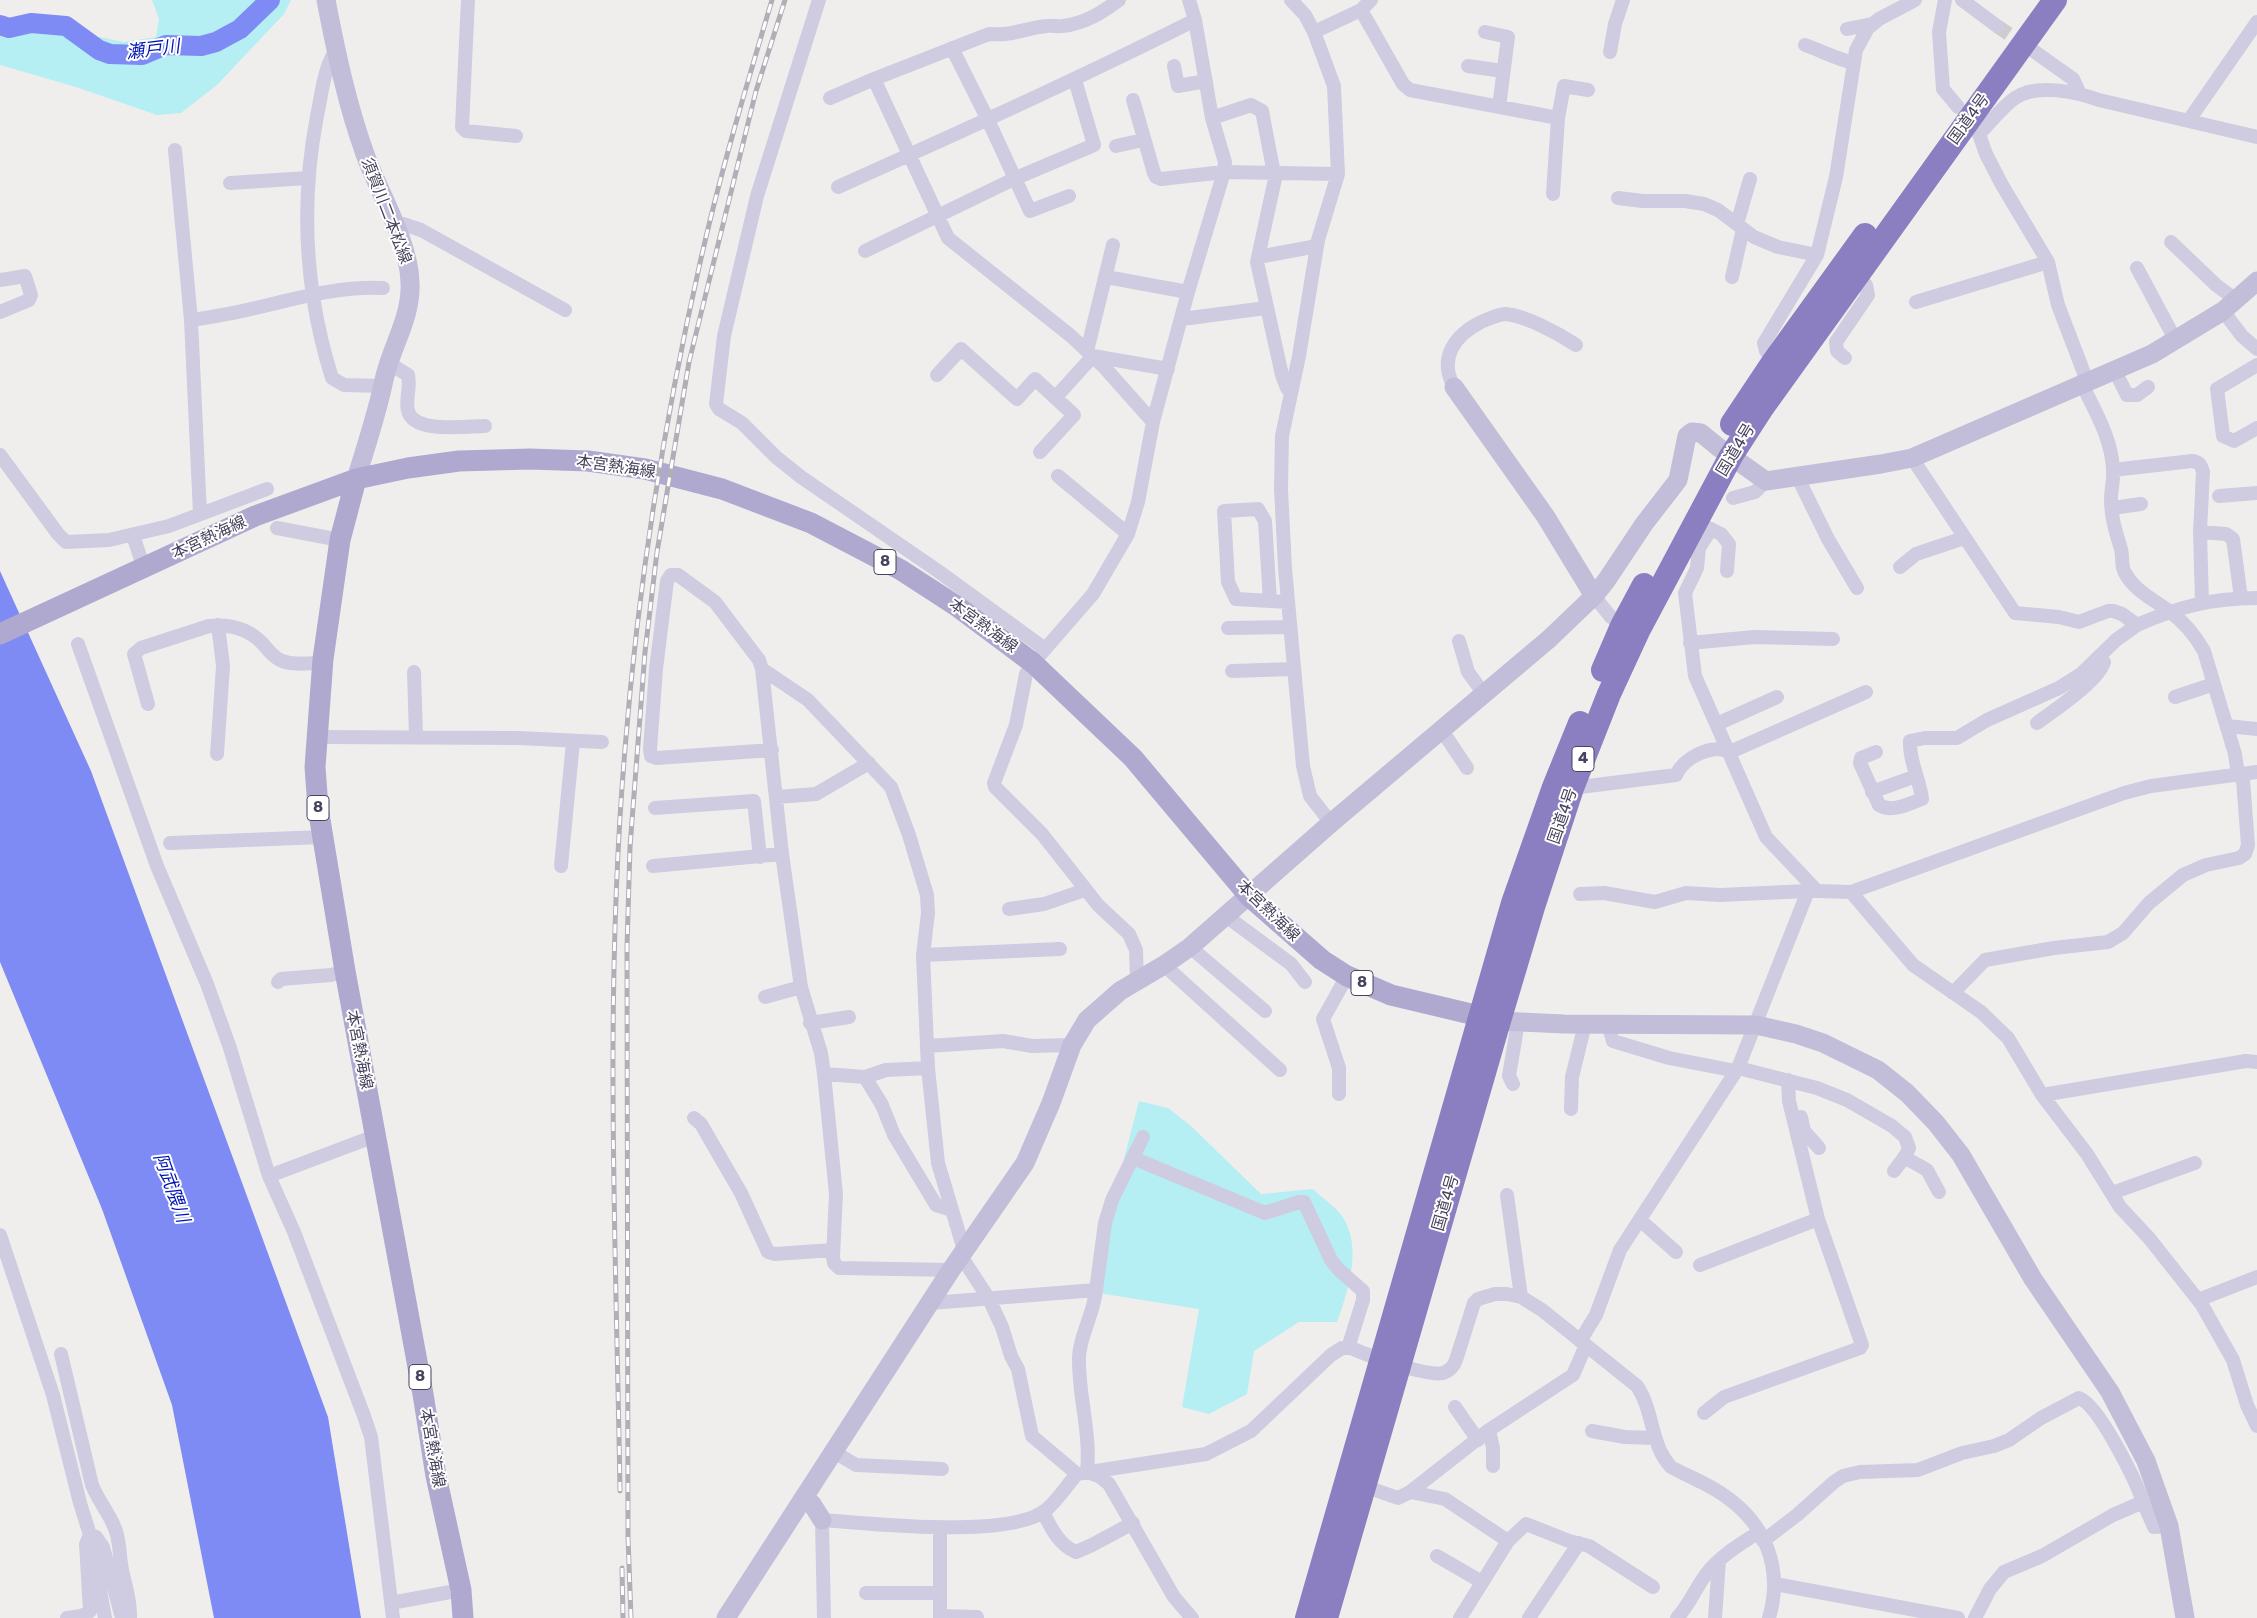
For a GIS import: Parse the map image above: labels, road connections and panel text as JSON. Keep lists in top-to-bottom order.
{
  "streets": {
    "highway": ["国道4号", "4"],
    "main road": ["本宮熱海線", "8"],
    "street": ["須賀川二本松線"]
  },
  "crossings": [
    ["国道4号", "本宮熱海線"],
    ["須賀川二本松線", "本宮熱海線"]
  ],
  "water": ["瀬戸川", "阿武隈川"]
}
